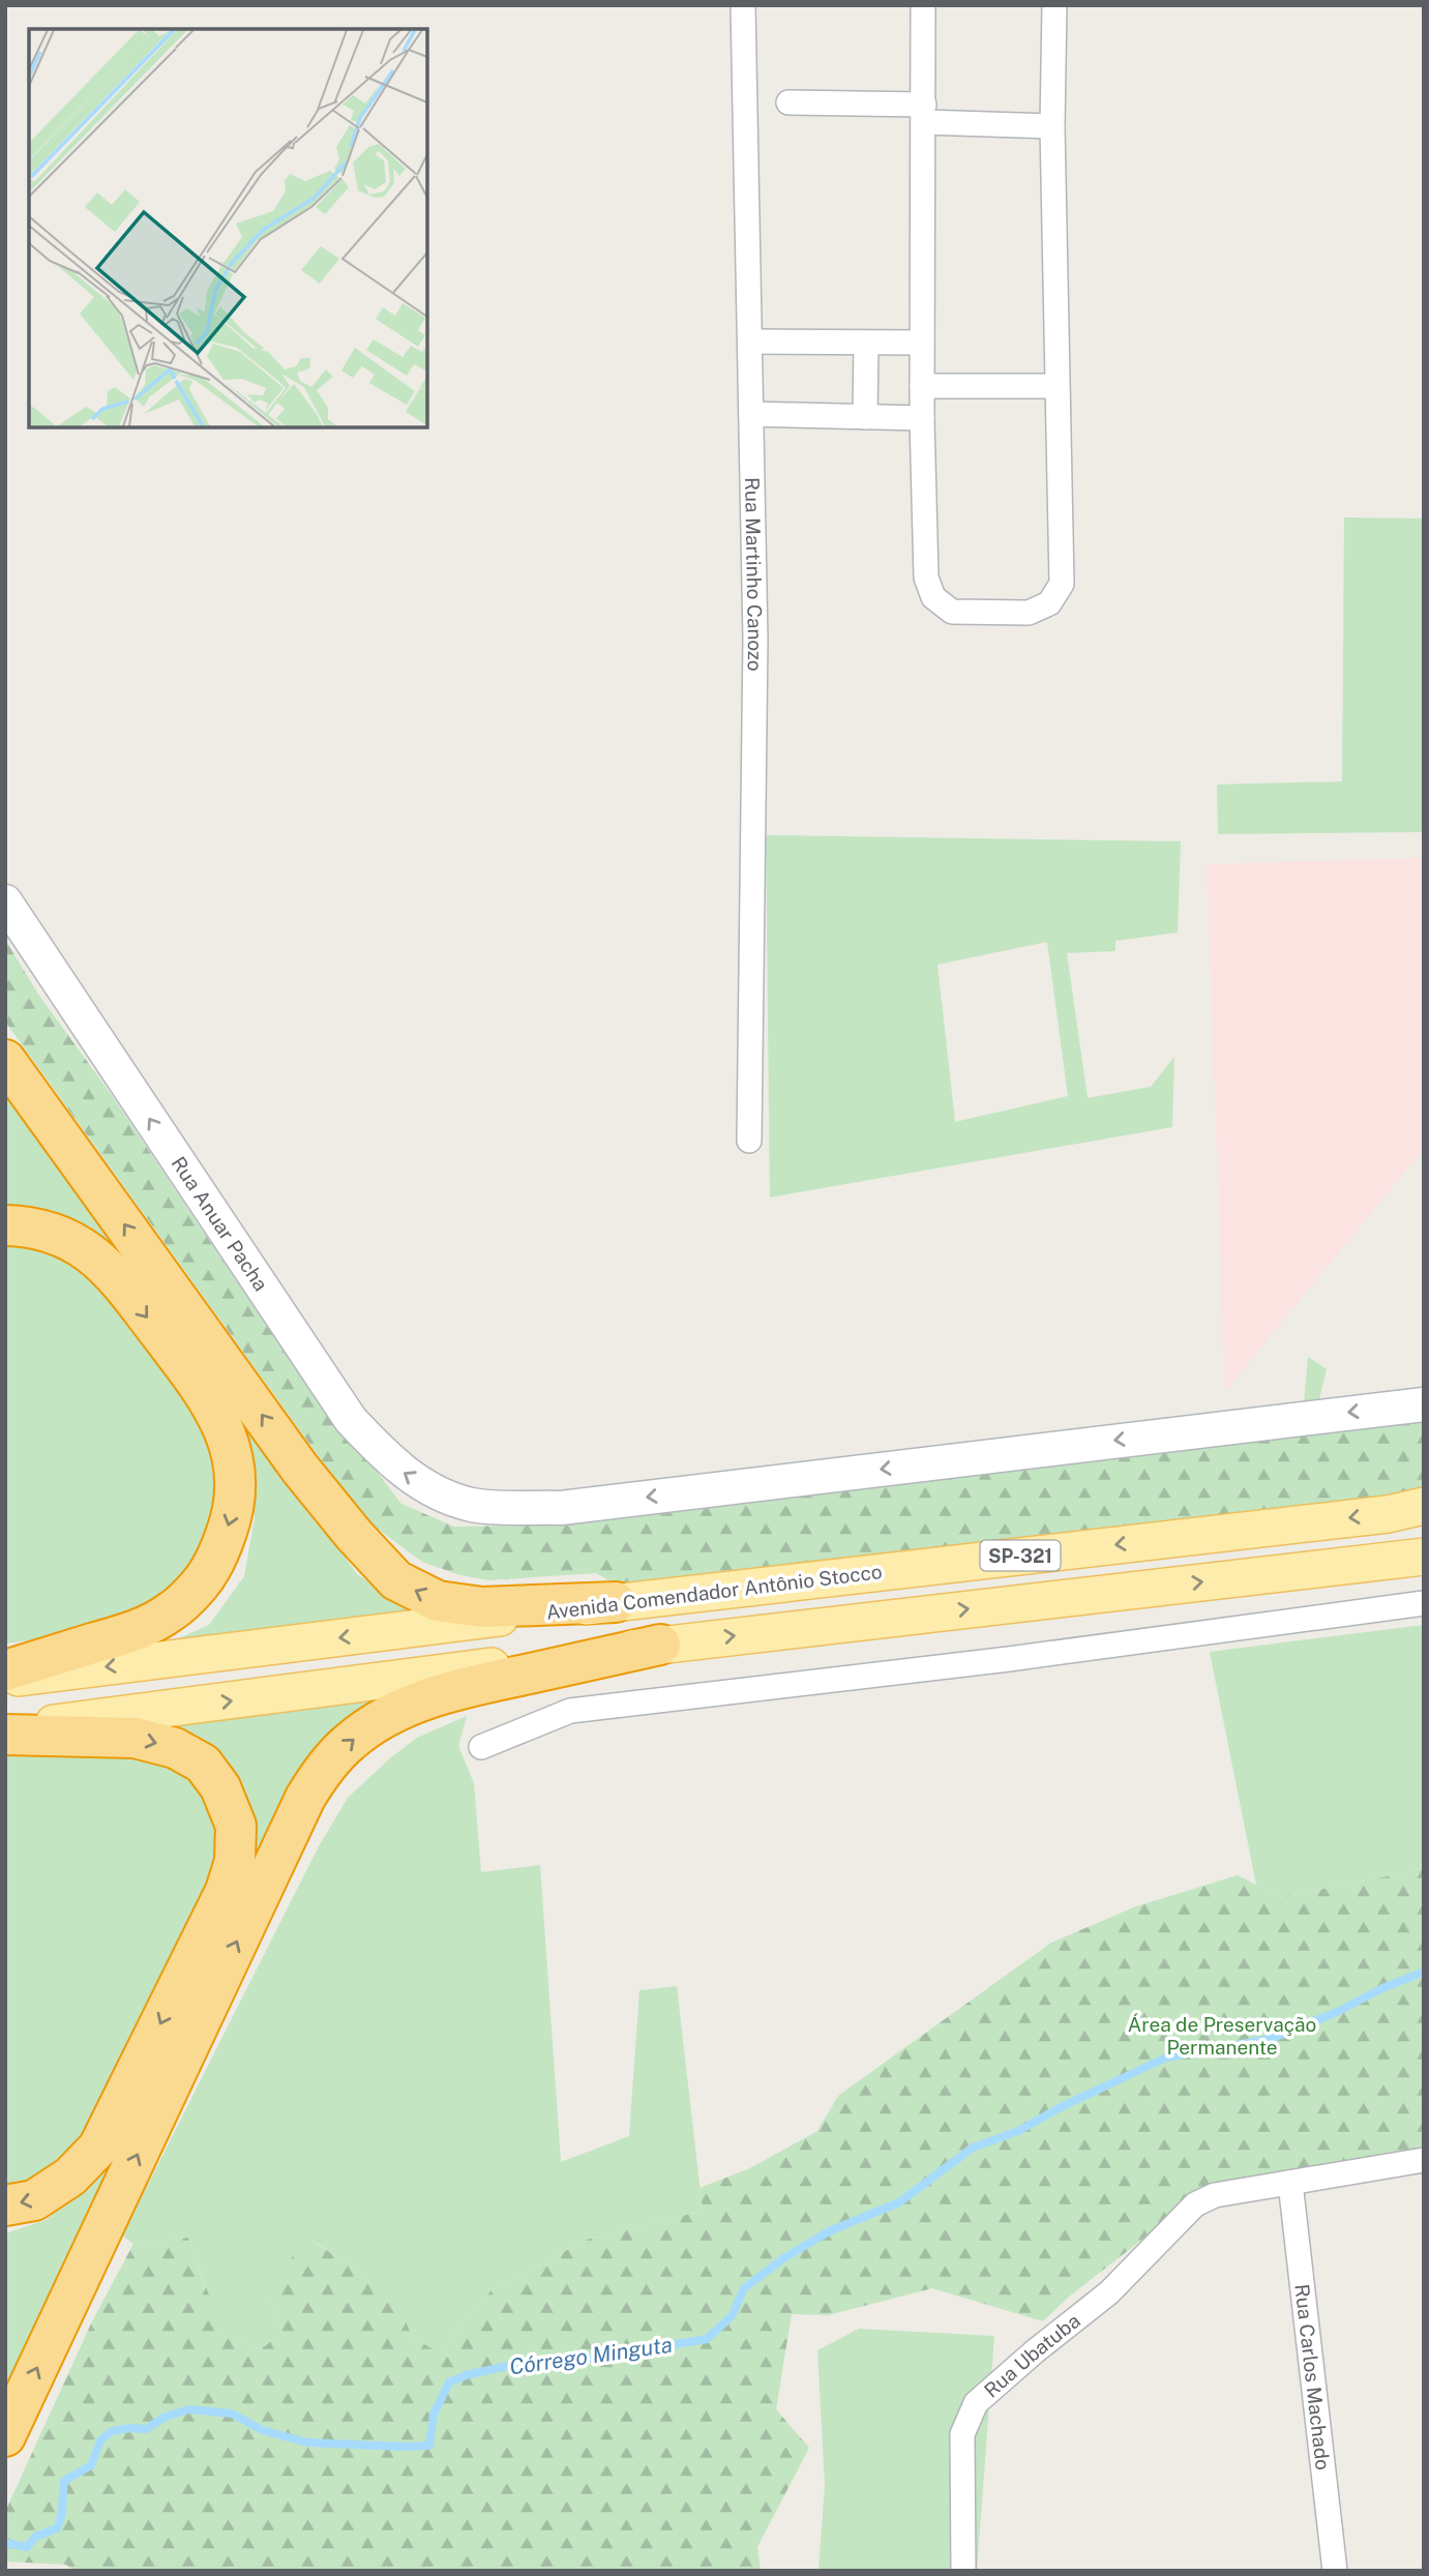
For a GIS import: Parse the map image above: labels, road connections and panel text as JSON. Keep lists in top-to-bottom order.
{
  "streets": {
    "main road": ["SP-321", "Avenida Comendador Antônio Stocco"],
    "street": [
      "Rua Martinho Canozo",
      "Rua Anuar Pacha",
      "Rua Ubatuba",
      "Rua Carlos Machado"
    ]
  },
  "crossings": [
    ["Rua Ubatuba", "Rua Carlos Machado"]
  ],
  "one_way": ["Rua Anuar Pacha"],
  "water": ["Córrego Minguta"],
  "parks": ["Área de Preservação Permanente"]
}
